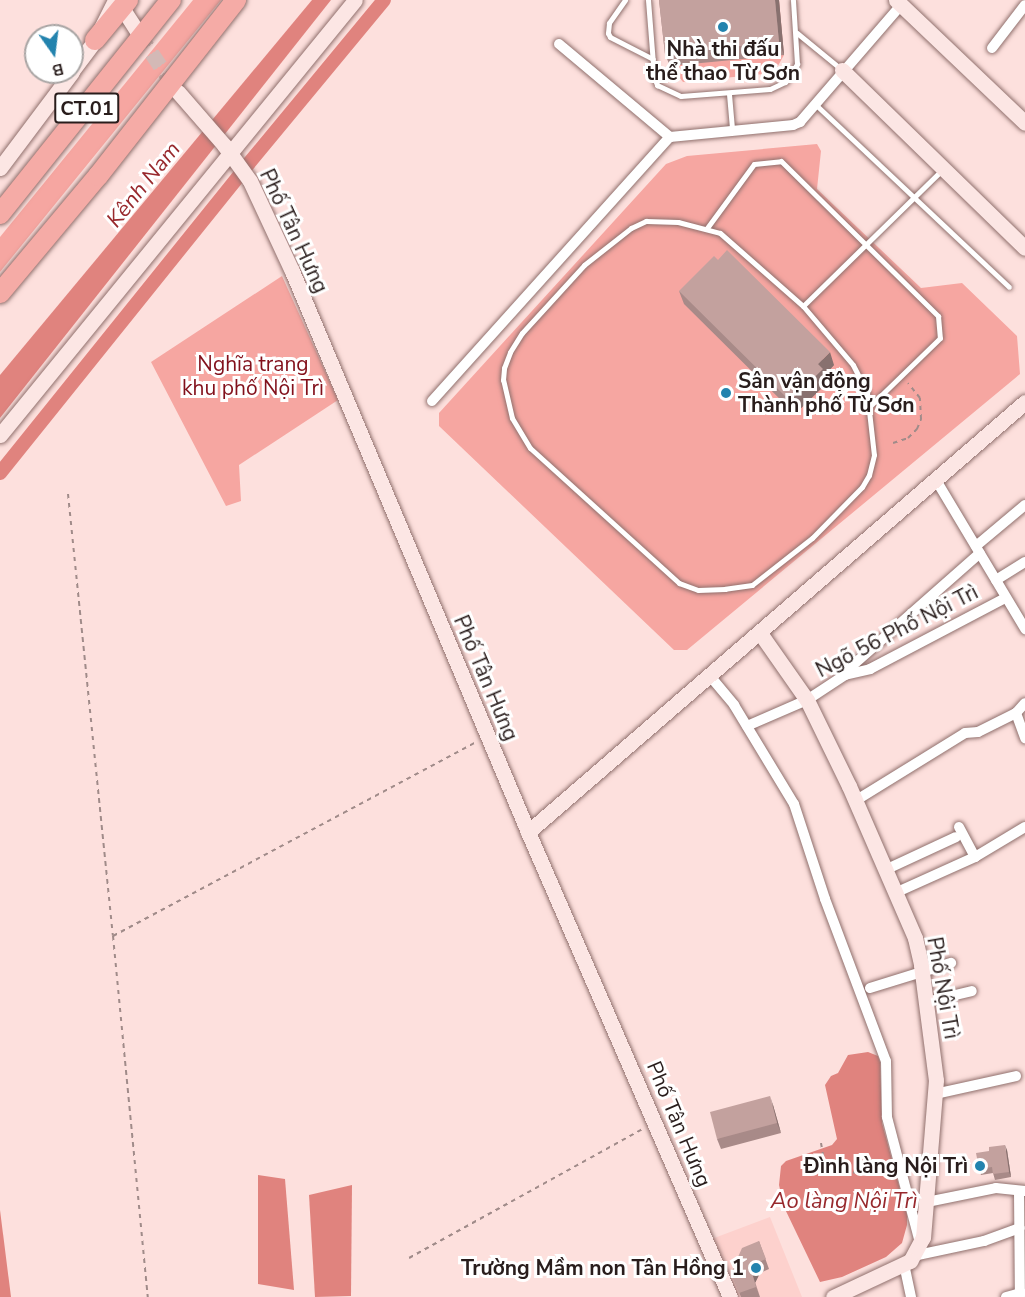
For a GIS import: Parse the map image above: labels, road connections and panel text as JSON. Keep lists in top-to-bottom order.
{
  "streets": {
    "highway": ["CT.01"],
    "street": ["Phố Tân Hưng", "Ngõ 56 Phố Nội Trì", "Phố Nội Trì"]
  },
  "crossings": [
    ["Ngõ 56 Phố Nội Trì", "Phố Nội Trì"]
  ],
  "water": ["Kênh Nam", "Ao làng Nội Trì"],
  "parks": ["Nghĩa trang khu phố Nội Trì"],
  "places": [
    "Nhà thi đấu thể thao Từ Sơn",
    "Sân vận động Thành phố Từ Sơn",
    "Đình làng Nội Trì",
    "Trường Mầm non Tân Hồng 1"
  ],
  "north": "bottom"
}
